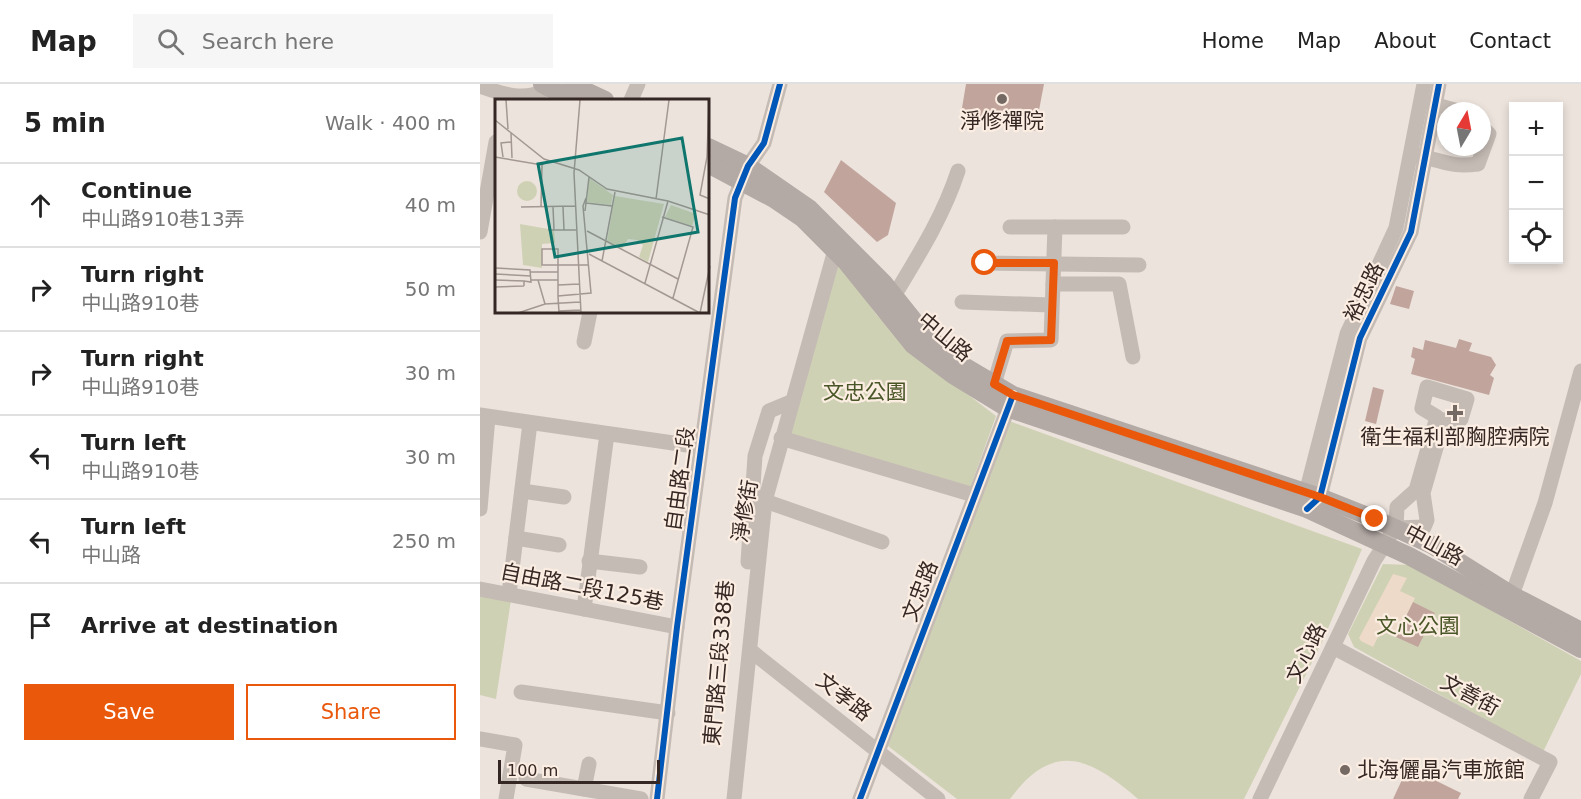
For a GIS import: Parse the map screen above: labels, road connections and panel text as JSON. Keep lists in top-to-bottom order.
{
  "streets": {
    "main road": ["中山路"],
    "street": [
      "裕忠路",
      "自由路二段",
      "淨修街",
      "自由路二段125巷",
      "文忠路",
      "文心路",
      "東門路三段338巷",
      "文善街",
      "文孝路"
    ]
  },
  "crossings": [
    ["裕忠路", "中山路"],
    ["中山路", "自由路二段"],
    ["中山路", "淨修街"],
    ["中山路", "文忠路"],
    ["中山路", "文心路"],
    ["自由路二段", "自由路二段125巷"],
    ["淨修街", "東門路三段338巷"],
    ["淨修街", "文孝路"],
    ["文忠路", "文孝路"],
    ["文心路", "文善街"]
  ],
  "parks": ["文忠公園", "文心公園"],
  "places": {
    "other": ["淨修禪院", "北海儷晶汽車旅館"],
    "health": ["衛生福利部胸腔病院"]
  },
  "scale_bar": "100 m",
  "north": "top",
  "page": {
    "header": "Map",
    "search": "Search here",
    "nav": [
      "Home",
      "Map",
      "About",
      "Contact"
    ],
    "heading": ["5 min", "Walk · 400 m"],
    "map_buttons": ["+", "−"],
    "list": [
      ["Continue", "中山路910巷13弄", "40 m"],
      ["Turn right", "中山路910巷", "50 m"],
      ["Turn right", "中山路910巷", "30 m"],
      ["Turn left", "中山路910巷", "30 m"],
      ["Turn left", "中山路", "250 m"],
      "Arrive at destination"
    ],
    "buttons": ["Save", "Share"],
    "scale": "100 m"
  }
}
